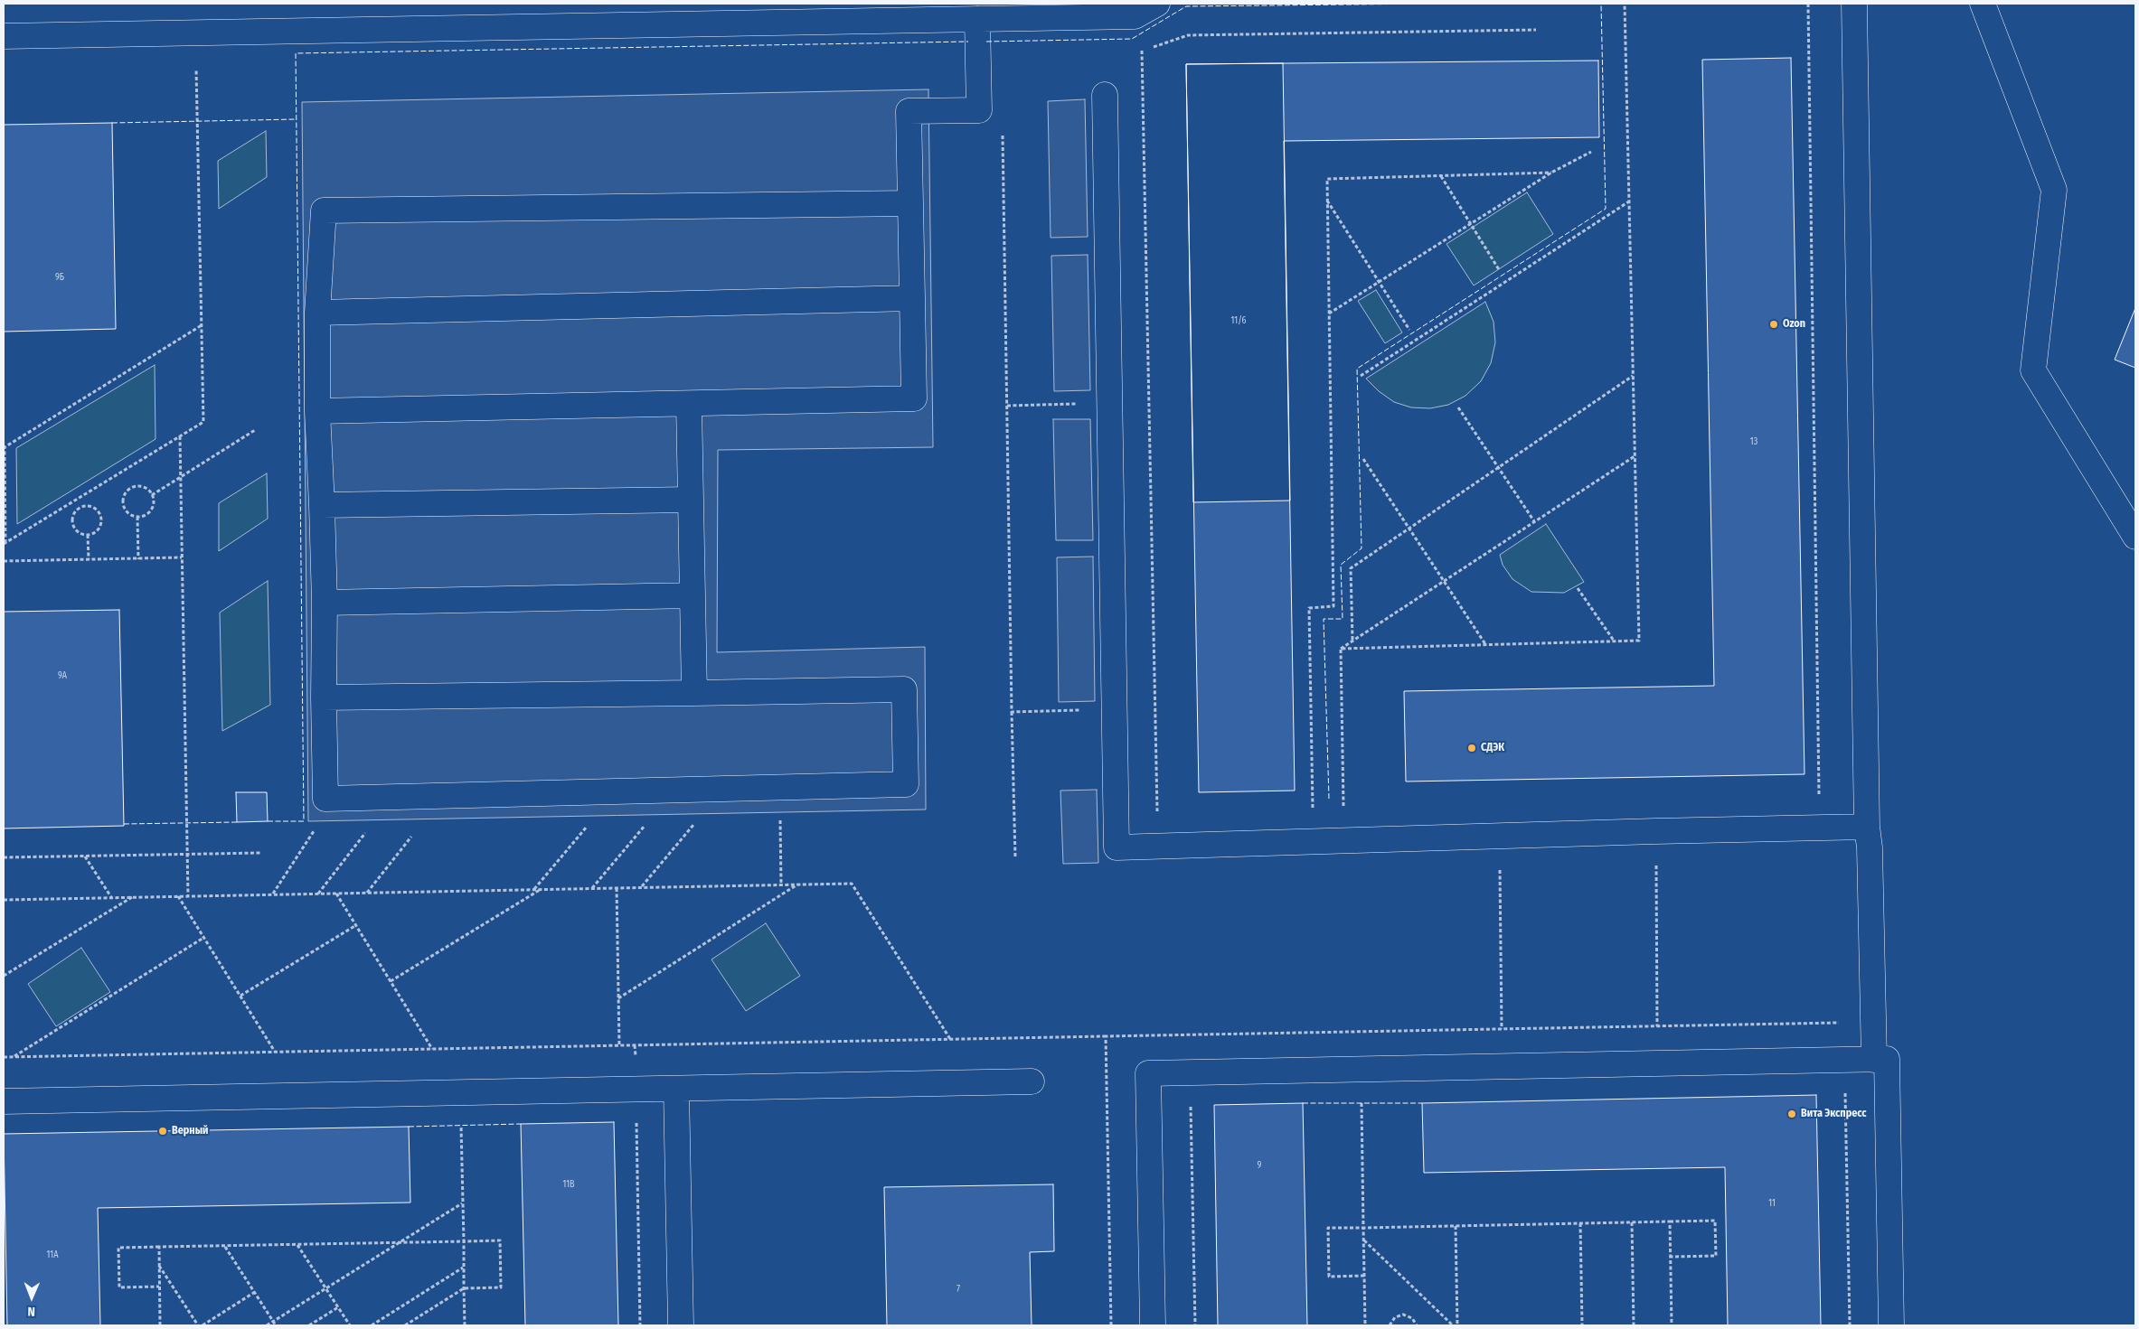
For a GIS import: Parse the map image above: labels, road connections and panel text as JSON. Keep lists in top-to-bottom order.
{
  "places": [
    "Ozon",
    "СДЭК",
    "Вита Экспресс",
    "Верный"
  ],
  "house_numbers": [
    "9Б",
    "11/6",
    "13",
    "9А",
    "9",
    "11В",
    "11",
    "11А",
    "7"
  ],
  "north": "bottom"
}
